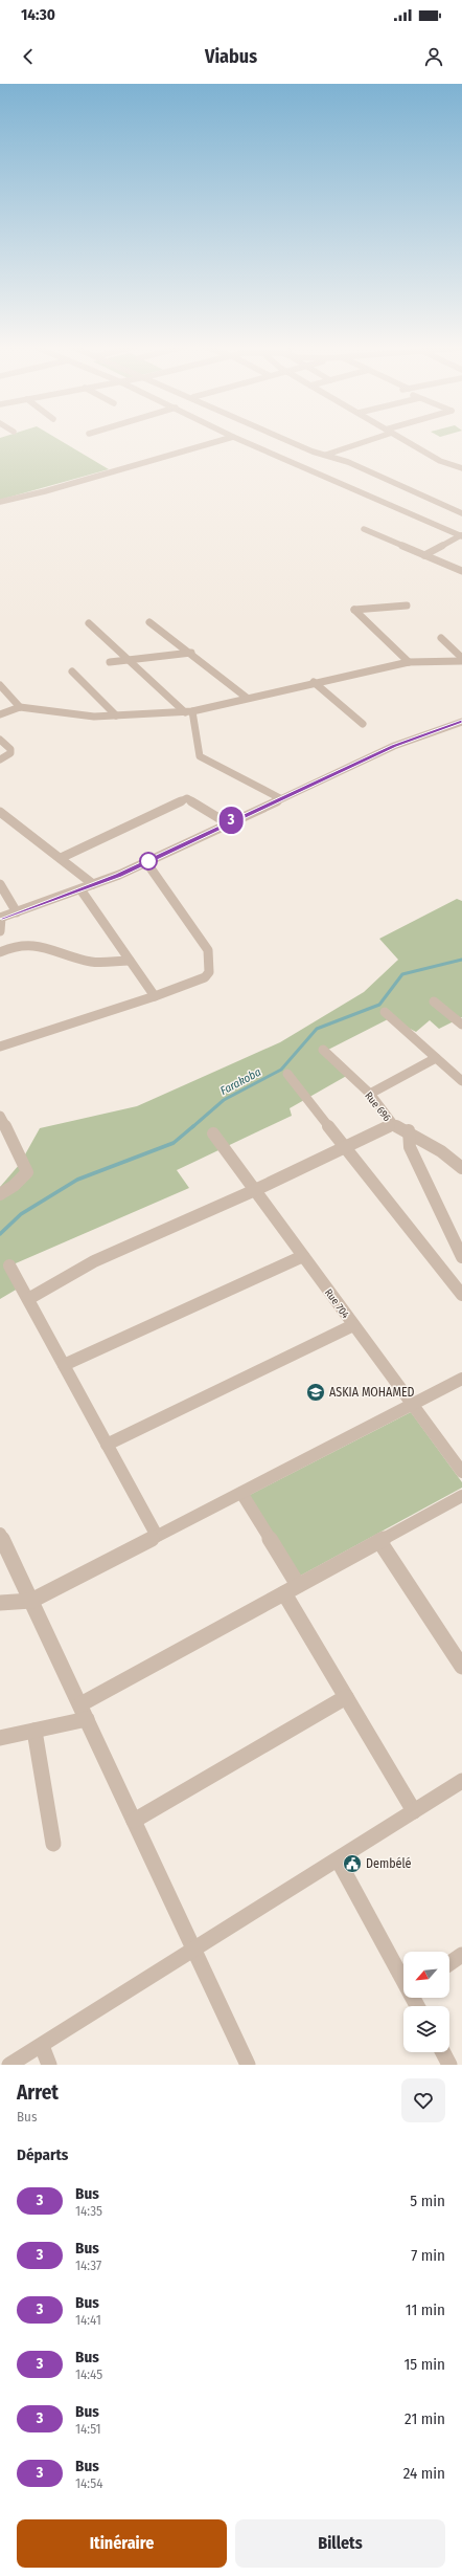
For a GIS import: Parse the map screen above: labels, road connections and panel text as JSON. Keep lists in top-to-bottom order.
{
  "streets": {
    "street": ["Rue 696", "Rue 704"]
  },
  "water": ["Farakoba"],
  "places": {
    "school or university": ["ASKIA MOHAMED"],
    "public building": ["Dembélé"]
  },
  "lines": ["bus line 3"],
  "north": "bottom left",
  "page": {
    "status": "14:30",
    "header": "Viabus",
    "on_map": "3",
    "heading": [
      ["Arret", "Bus"],
      "Départs"
    ],
    "list": [
      {
        "mark": "3",
        "name": "Bus",
        "note": "14:35",
        "value": "5 min"
      },
      {
        "mark": "3",
        "name": "Bus",
        "note": "14:37",
        "value": "7 min"
      },
      {
        "mark": "3",
        "name": "Bus",
        "note": "14:41",
        "value": "11 min"
      },
      {
        "mark": "3",
        "name": "Bus",
        "note": "14:45",
        "value": "15 min"
      },
      {
        "mark": "3",
        "name": "Bus",
        "note": "14:51",
        "value": "21 min"
      },
      {
        "mark": "3",
        "name": "Bus",
        "note": "14:54",
        "value": "24 min"
      }
    ],
    "buttons": ["Itinéraire", "Billets"]
  }
}
